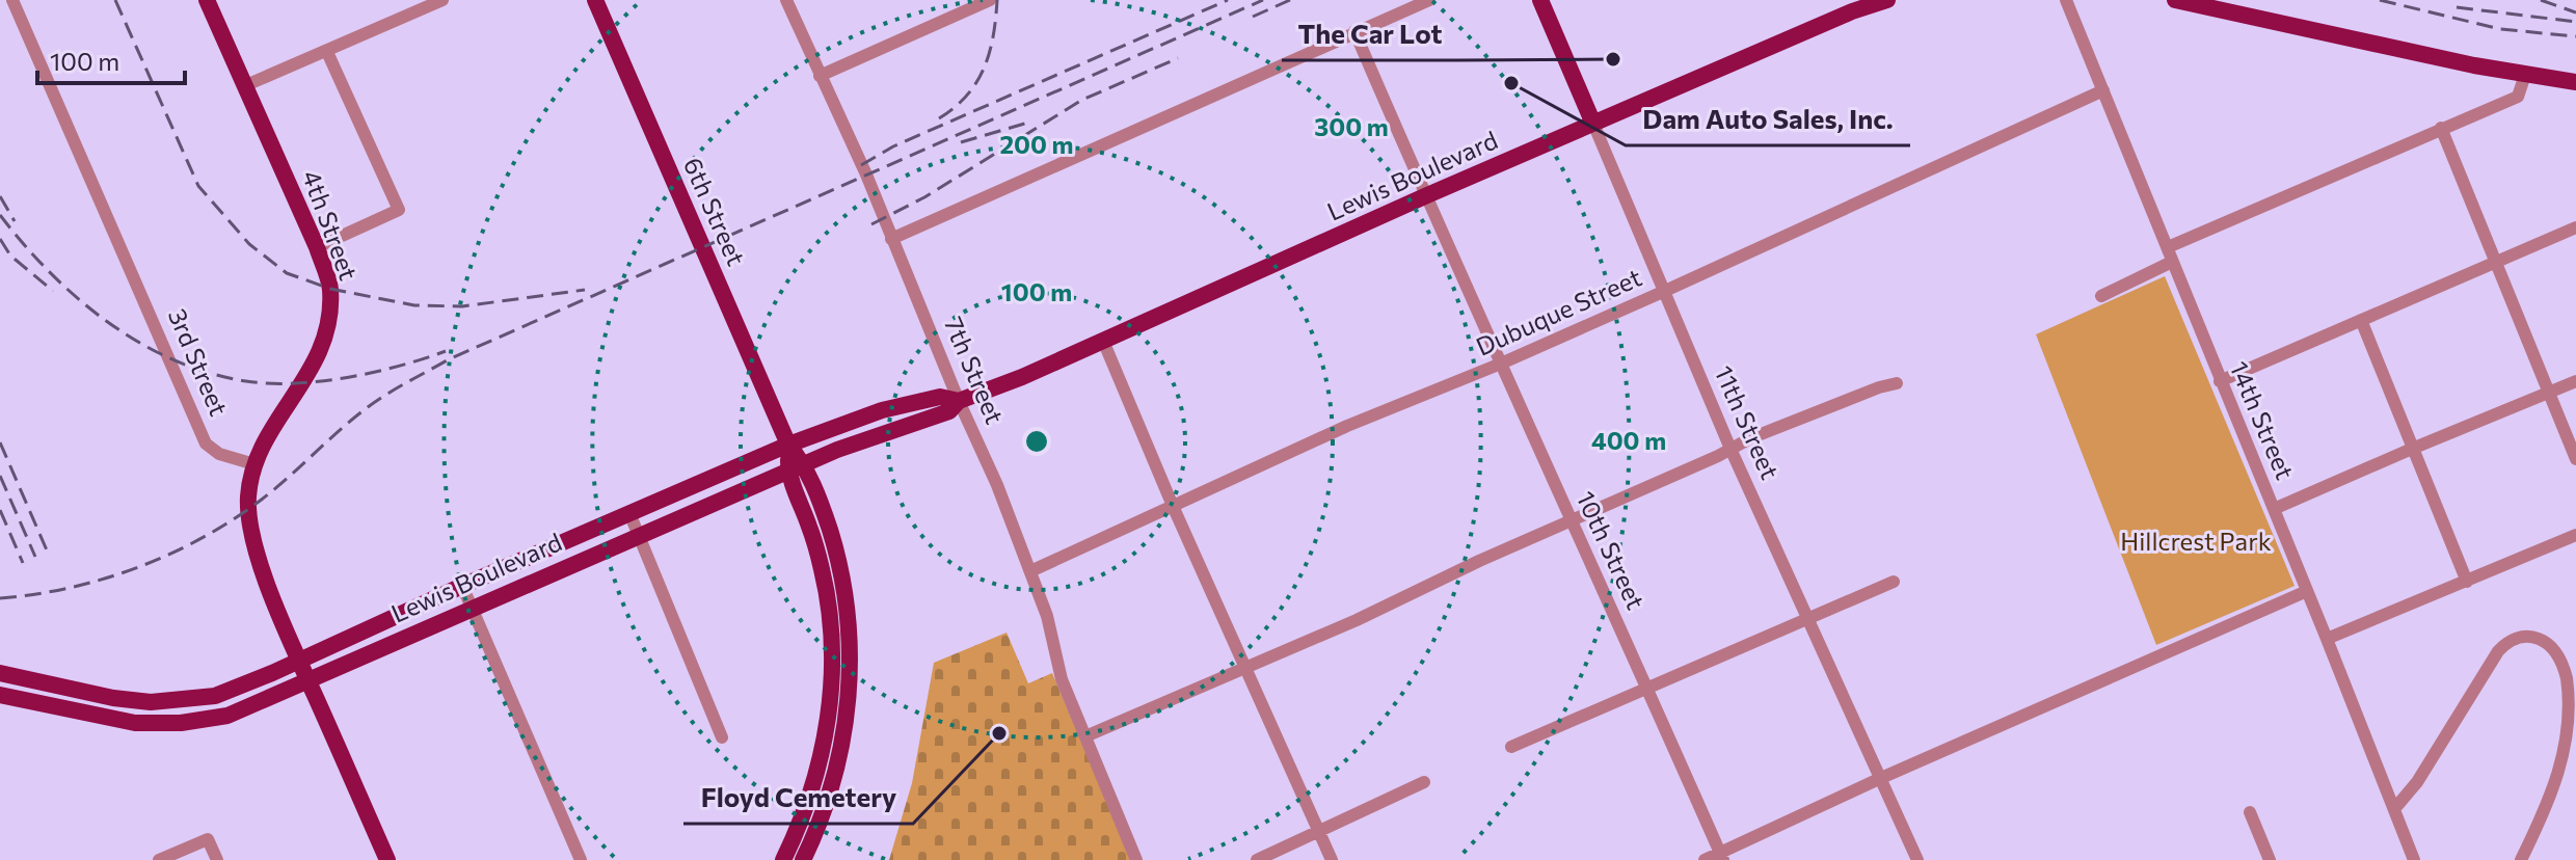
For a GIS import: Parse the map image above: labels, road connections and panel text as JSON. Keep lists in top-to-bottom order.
{
  "streets": {
    "main road": [
      "Lewis Boulevard",
      "6th Street",
      "4th Street",
      "11th Street"
    ],
    "street": [
      "Dubuque Street",
      "3rd Street",
      "7th Street",
      "14th Street",
      "10th Street"
    ]
  },
  "crossings": [
    ["Lewis Boulevard", "6th Street"],
    ["Lewis Boulevard", "7th Street"],
    ["Lewis Boulevard", "11th Street"],
    ["Lewis Boulevard", "10th Street"],
    ["4th Street", "3rd Street"],
    ["Dubuque Street", "7th Street"],
    ["Dubuque Street", "14th Street"],
    ["Dubuque Street", "11th Street"],
    ["Dubuque Street", "10th Street"]
  ],
  "parks": ["Hillcrest Park"],
  "places": ["The Car Lot", "Dam Auto Sales, Inc.", "Floyd Cemetery"],
  "scale_bar": "100 m",
  "rings": [
    "300 m",
    "200 m",
    "100 m",
    "400 m"
  ]
}
